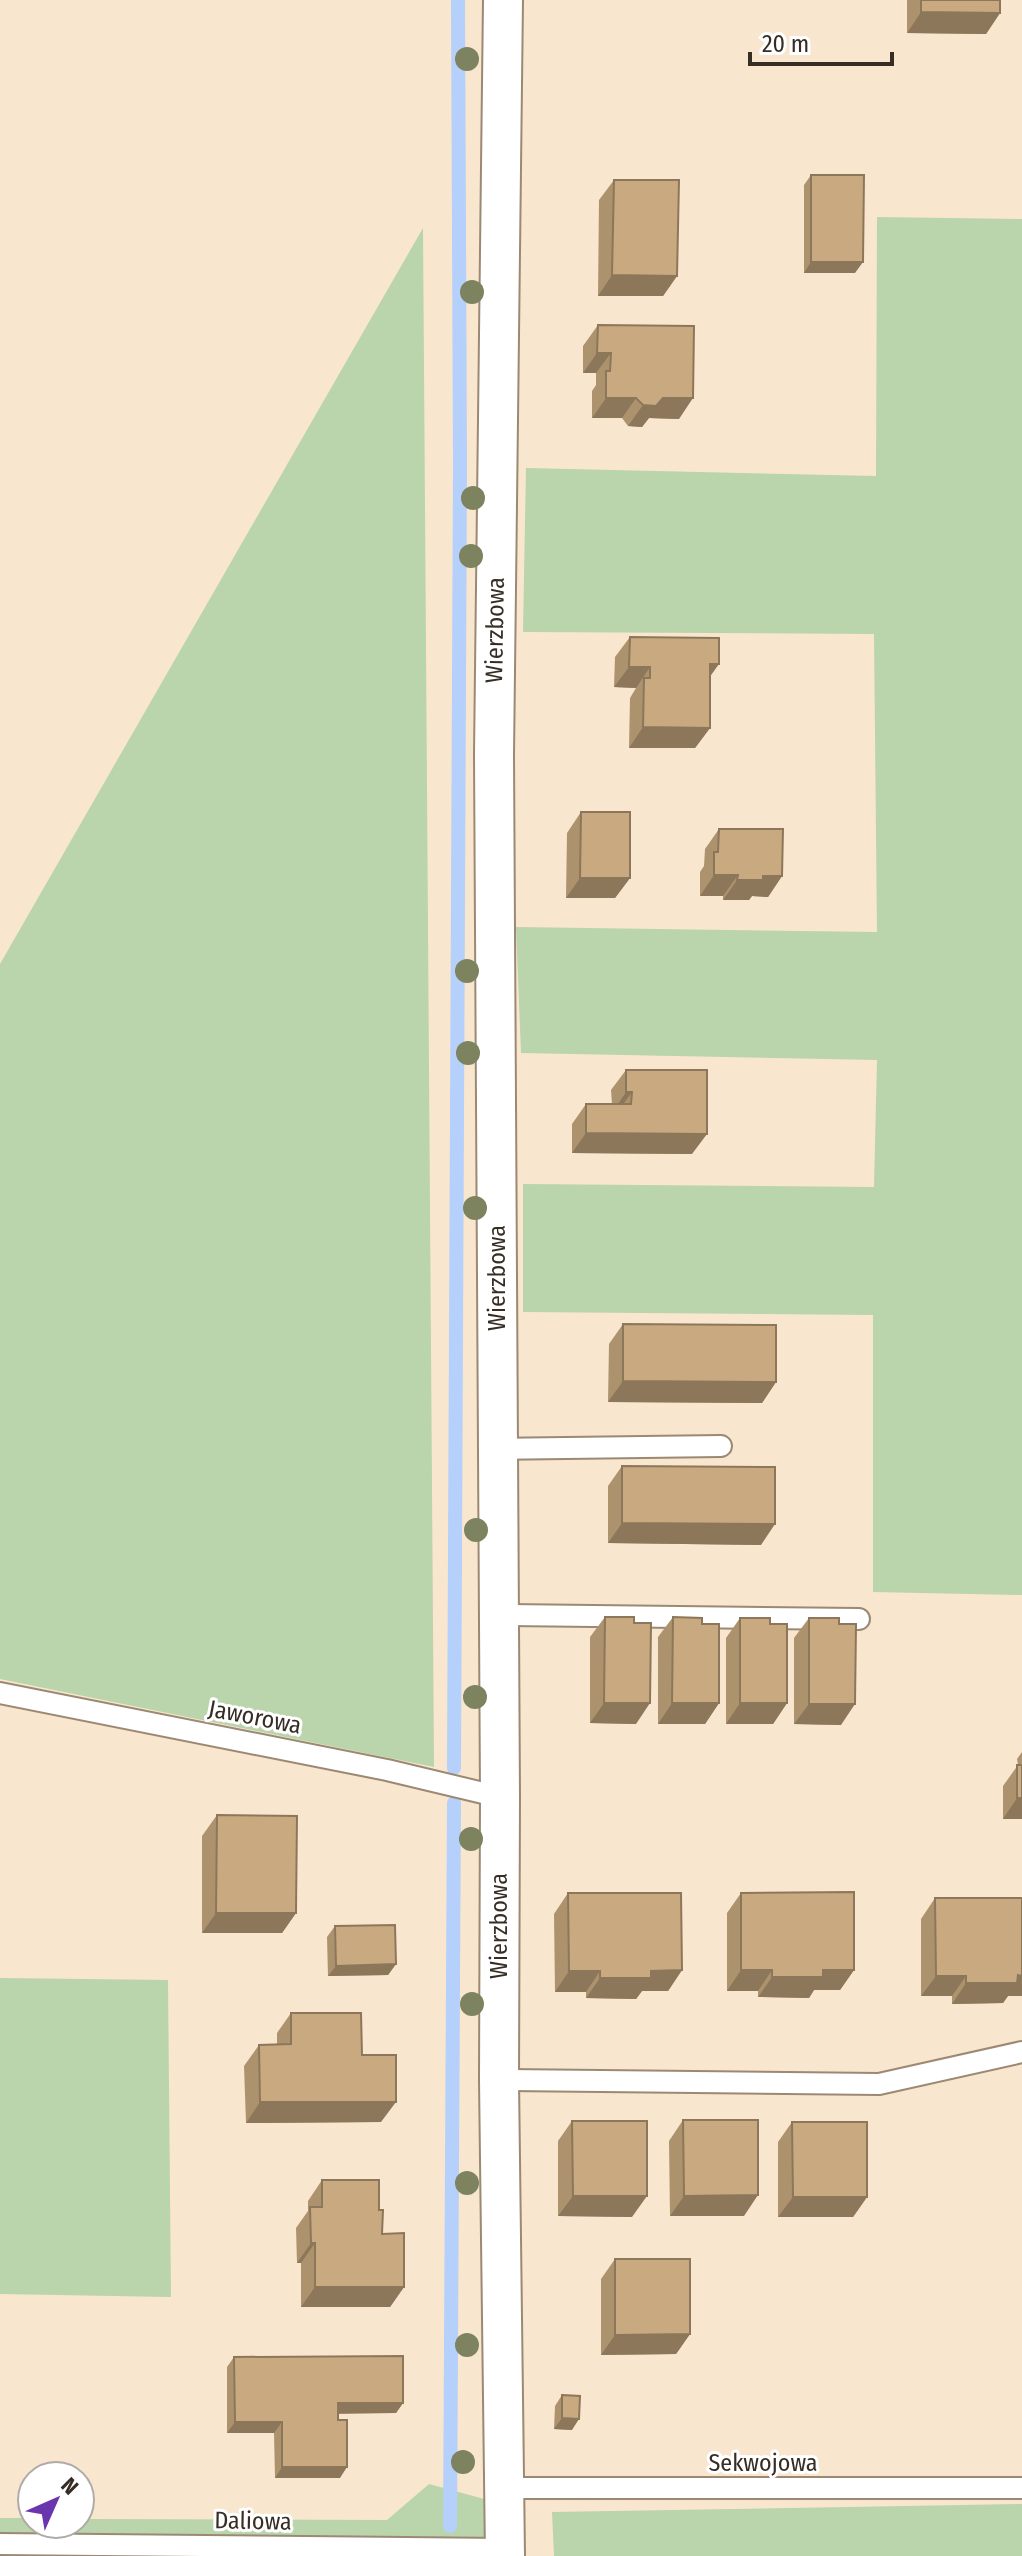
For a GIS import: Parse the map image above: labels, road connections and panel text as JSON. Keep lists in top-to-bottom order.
{
  "streets": {
    "street": ["Wierzbowa"],
    "lane": ["Jaworowa", "Sekwojowa", "Daliowa"]
  },
  "crossings": [
    ["Wierzbowa", "Jaworowa"],
    ["Wierzbowa", "Sekwojowa"],
    ["Wierzbowa", "Daliowa"]
  ],
  "scale_bar": "20 m",
  "north": "top right"
}
